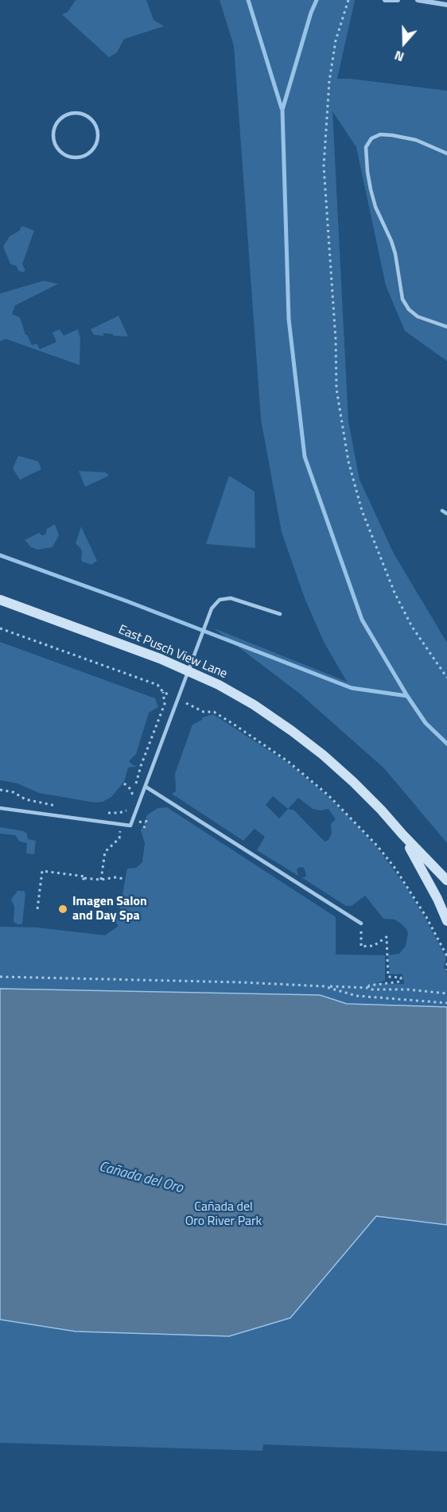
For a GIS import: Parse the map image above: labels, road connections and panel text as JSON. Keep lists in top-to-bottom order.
{
  "streets": {
    "main road": ["East Pusch View Lane"]
  },
  "water": ["Cañada del Oro"],
  "parks": ["Cañada del Oro River Park"],
  "places": ["Imagen Salon and Day Spa"],
  "north": "bottom"
}
